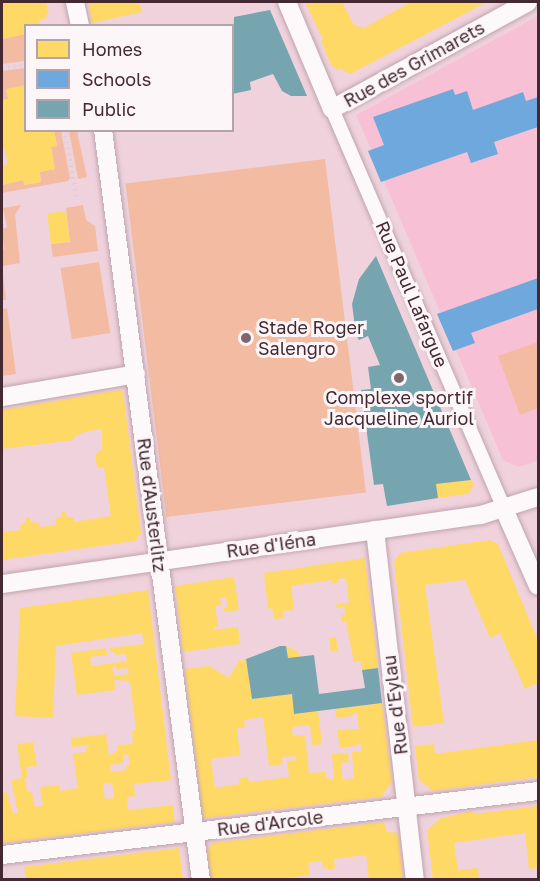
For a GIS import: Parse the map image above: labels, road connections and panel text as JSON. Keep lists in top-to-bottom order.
{
  "streets": {
    "street": [
      "Rue des Grimarets",
      "Rue Paul Lafargue",
      "Rue d'Austerlitz",
      "Rue d'Iéna",
      "Rue d'Eylau",
      "Rue d'Arcole"
    ]
  },
  "crossings": [
    ["Rue des Grimarets", "Rue Paul Lafargue"],
    ["Rue Paul Lafargue", "Rue d'Iéna"],
    ["Rue d'Austerlitz", "Rue d'Iéna"],
    ["Rue d'Austerlitz", "Rue d'Arcole"],
    ["Rue d'Iéna", "Rue d'Eylau"],
    ["Rue d'Eylau", "Rue d'Arcole"]
  ],
  "places": ["Stade Roger Salengro", "Complexe sportif Jacqueline Auriol"],
  "legend": ["Homes", "Schools", "Public"]
}
